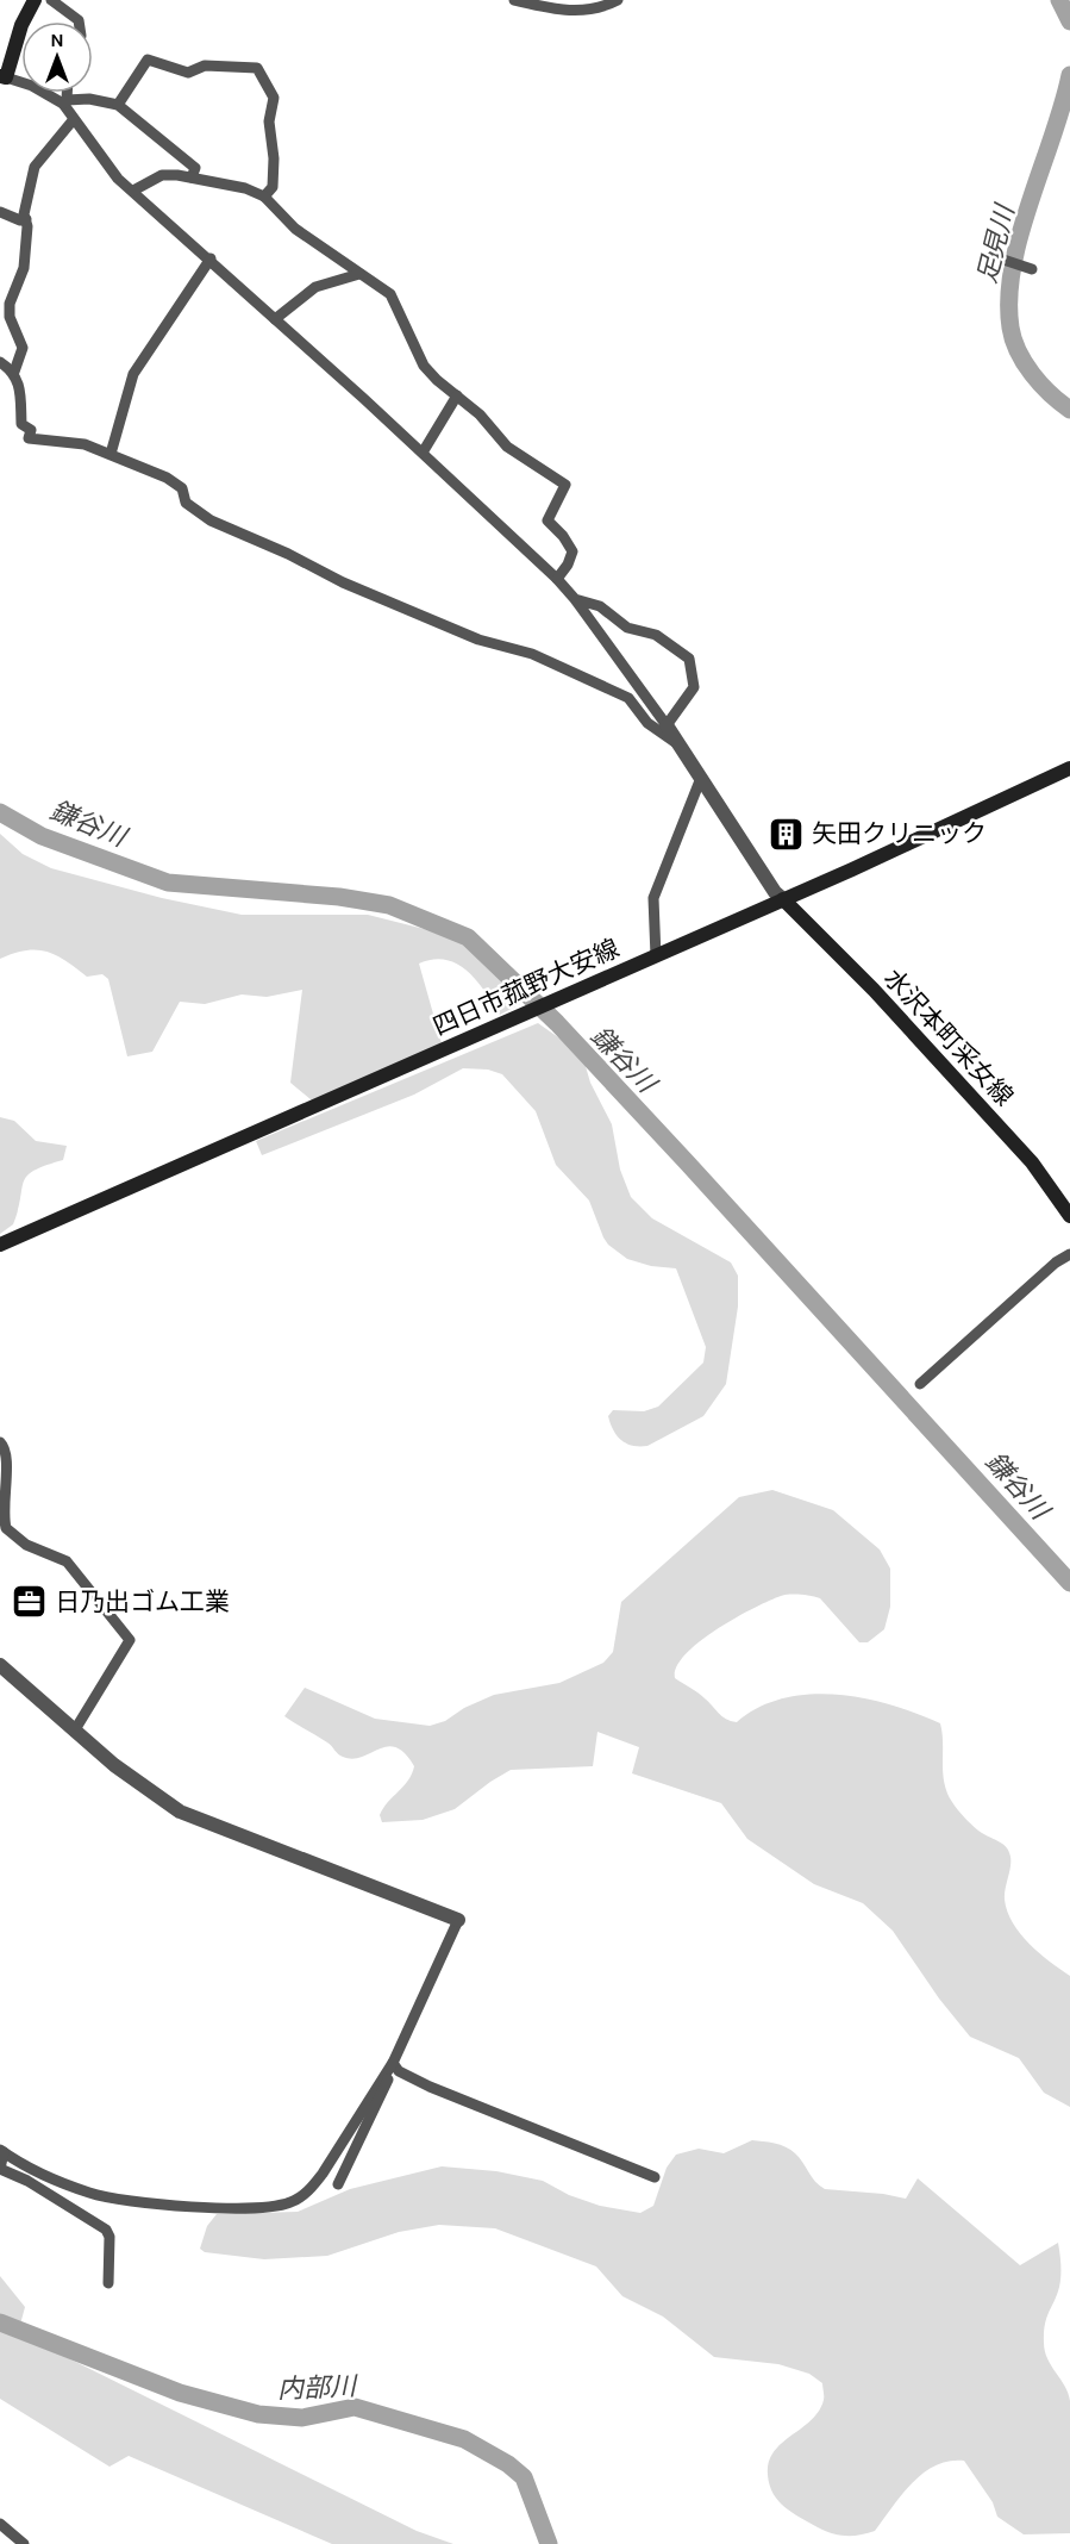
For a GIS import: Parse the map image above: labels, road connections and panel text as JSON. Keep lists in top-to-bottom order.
{
  "streets": {
    "main road": ["四日市菰野大安線", "水沢本町采女線"]
  },
  "crossings": [
    ["四日市菰野大安線", "水沢本町采女線"]
  ],
  "water": ["足見川", "鎌谷川", "内部川"],
  "places": {
    "building": ["矢田クリニック"],
    "office": ["日乃出ゴム工業"]
  },
  "north": "top"
}
